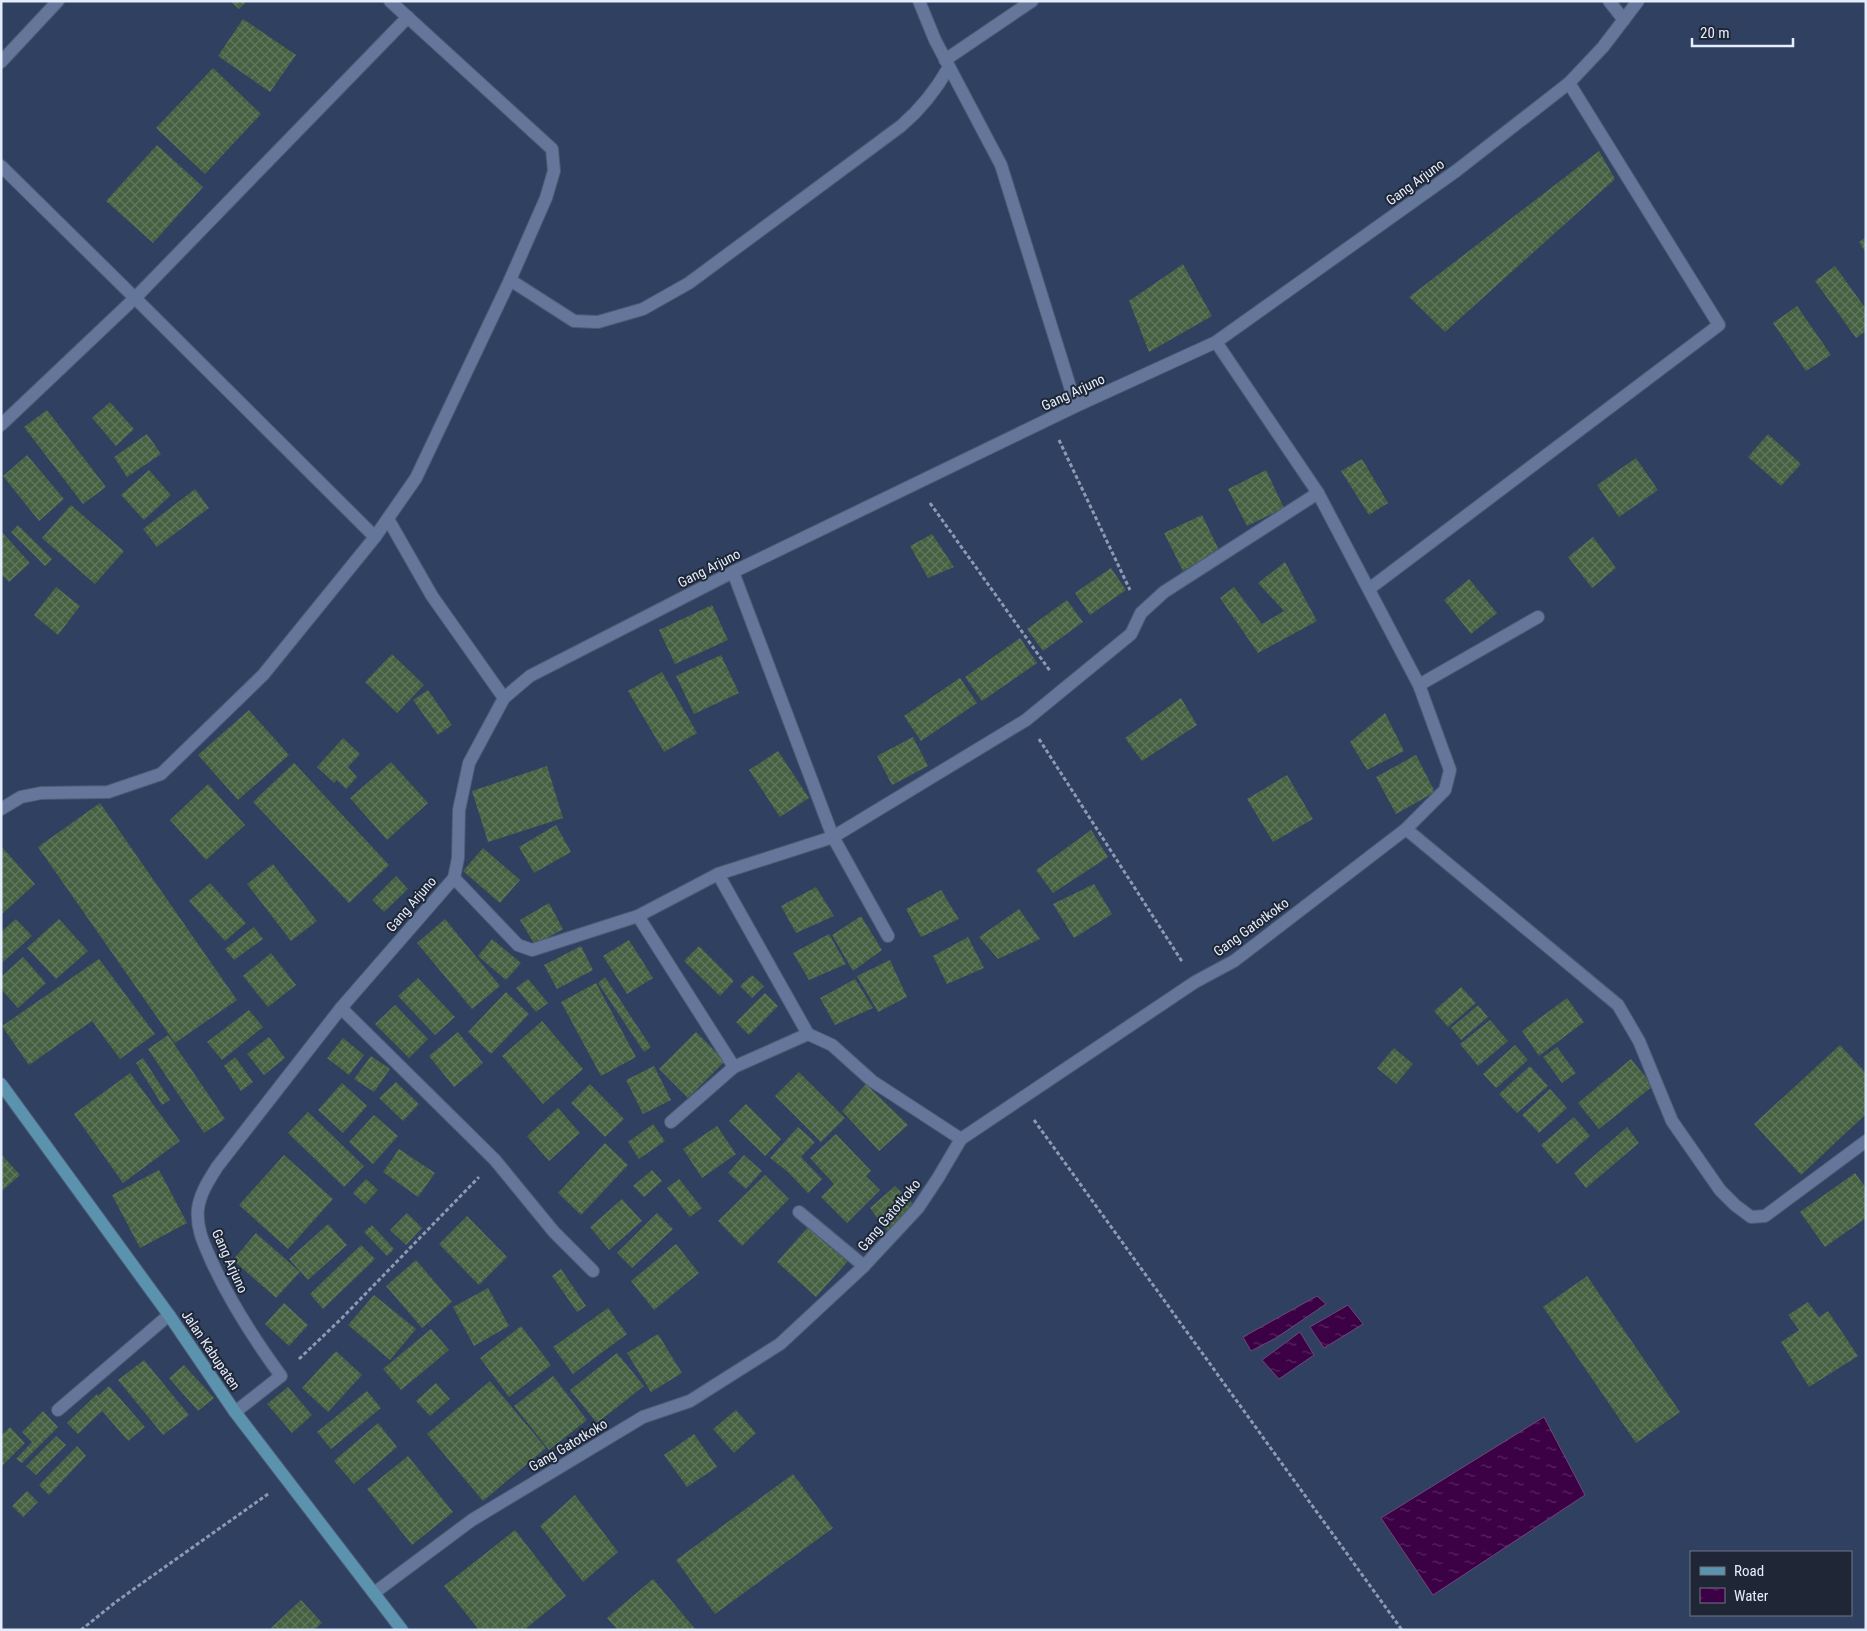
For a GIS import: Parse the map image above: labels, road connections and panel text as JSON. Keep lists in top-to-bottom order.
{
  "streets": {
    "main road": ["Jalan Kabupaten"],
    "street": ["Gang Arjuno", "Gang Gatotkoko"]
  },
  "crossings": [
    ["Gang Arjuno", "Gang Gatotkoko"],
    ["Gang Gatotkoko", "Jalan Kabupaten"]
  ],
  "legend": ["Road", "Water"],
  "scale_bar": "20 m"
}
